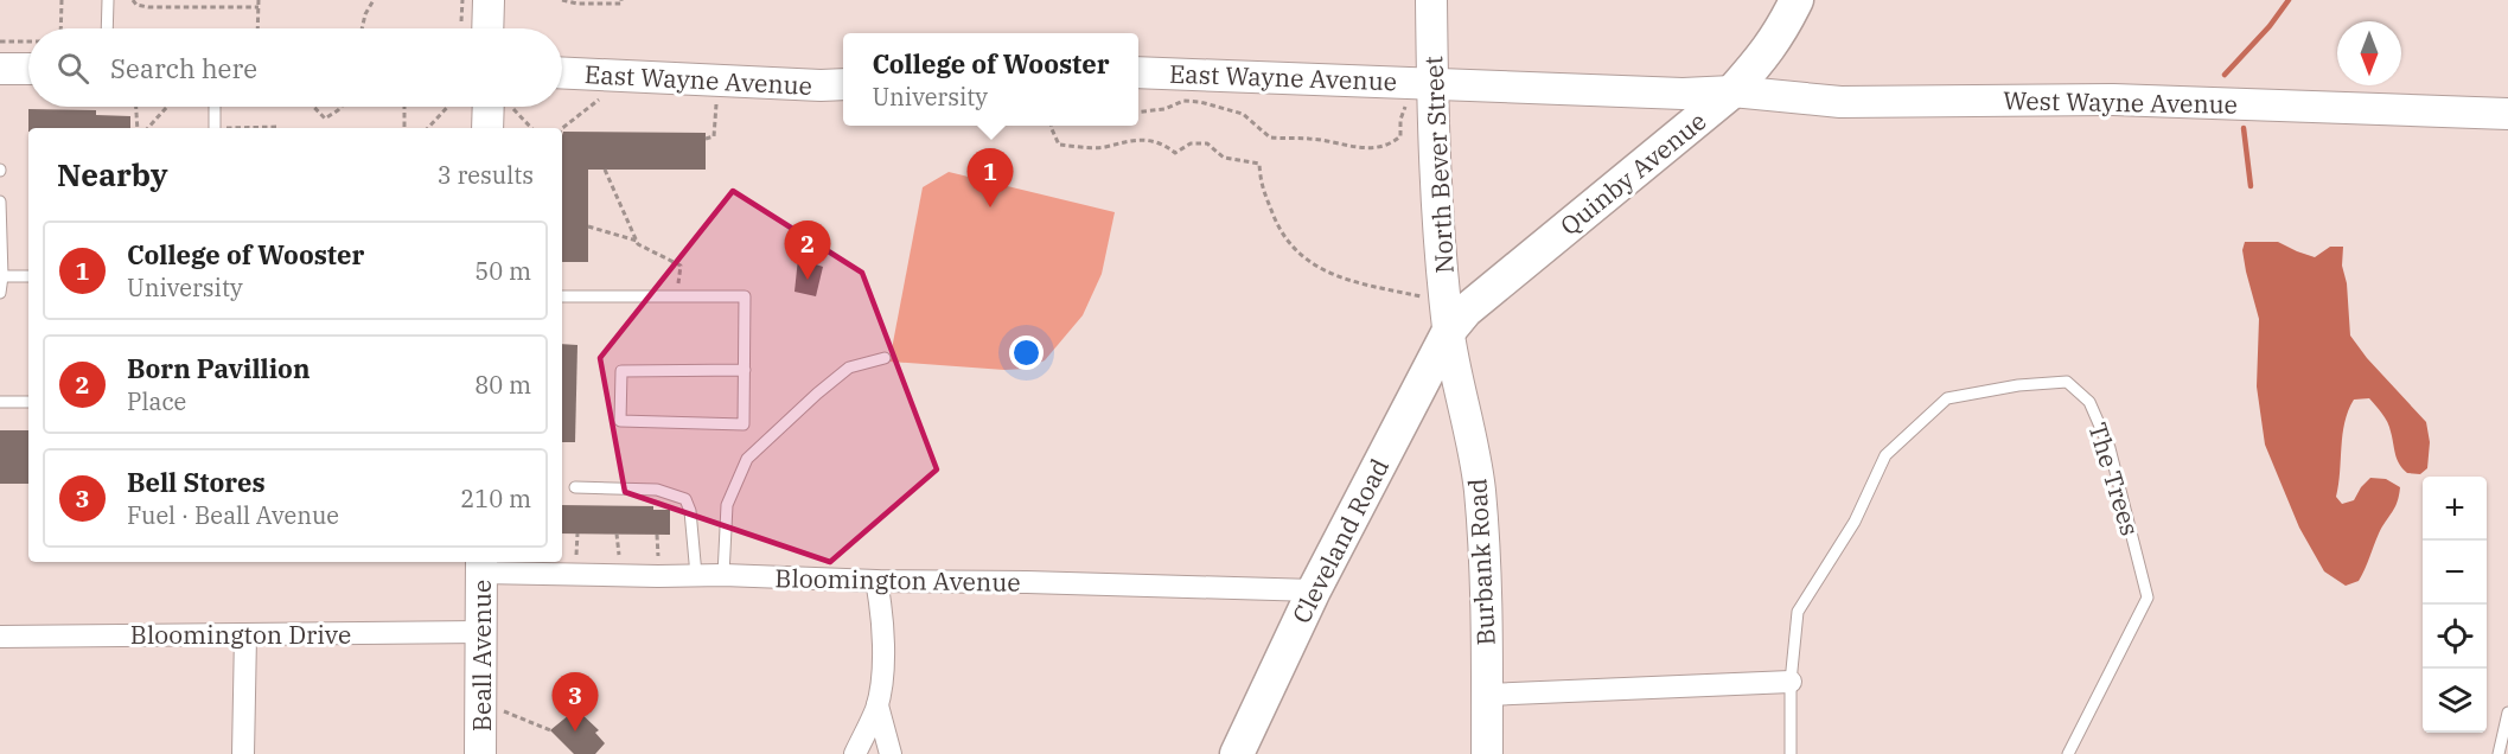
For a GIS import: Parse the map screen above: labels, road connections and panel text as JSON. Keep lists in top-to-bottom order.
{
  "streets": {
    "main road": ["Quinby Avenue", "Cleveland Road"],
    "street": [
      "East Wayne Avenue",
      "West Wayne Avenue",
      "North Bever Street",
      "Burbank Road",
      "Bloomington Avenue",
      "Bloomington Drive",
      "Beall Avenue"
    ],
    "lane": ["The Trees"]
  },
  "crossings": [
    ["East Wayne Avenue", "West Wayne Avenue"],
    ["East Wayne Avenue", "North Bever Street"],
    ["East Wayne Avenue", "Quinby Avenue"],
    ["West Wayne Avenue", "Quinby Avenue"],
    ["North Bever Street", "Quinby Avenue"],
    ["North Bever Street", "Cleveland Road"],
    ["North Bever Street", "Burbank Road"],
    ["Quinby Avenue", "Cleveland Road"],
    ["Quinby Avenue", "Burbank Road"],
    ["Cleveland Road", "Burbank Road"],
    ["Cleveland Road", "Bloomington Avenue"],
    ["Bloomington Avenue", "Beall Avenue"],
    ["Bloomington Drive", "Beall Avenue"]
  ],
  "north": "bottom",
  "page": {
    "search": "Search here",
    "popup": ["College of Wooster", "University"],
    "heading": ["Nearby", "3 results"],
    "pins": ["1", "2", "3"],
    "list": [
      {
        "mark": "1",
        "name": "College of Wooster",
        "note": "University",
        "value": "50 m"
      },
      {
        "mark": "2",
        "name": "Born Pavillion",
        "note": "Place",
        "value": "80 m"
      },
      {
        "mark": "3",
        "name": "Bell Stores",
        "note": "Fuel · Beall Avenue",
        "value": "210 m"
      }
    ],
    "map_buttons": ["+", "−"]
  }
}
